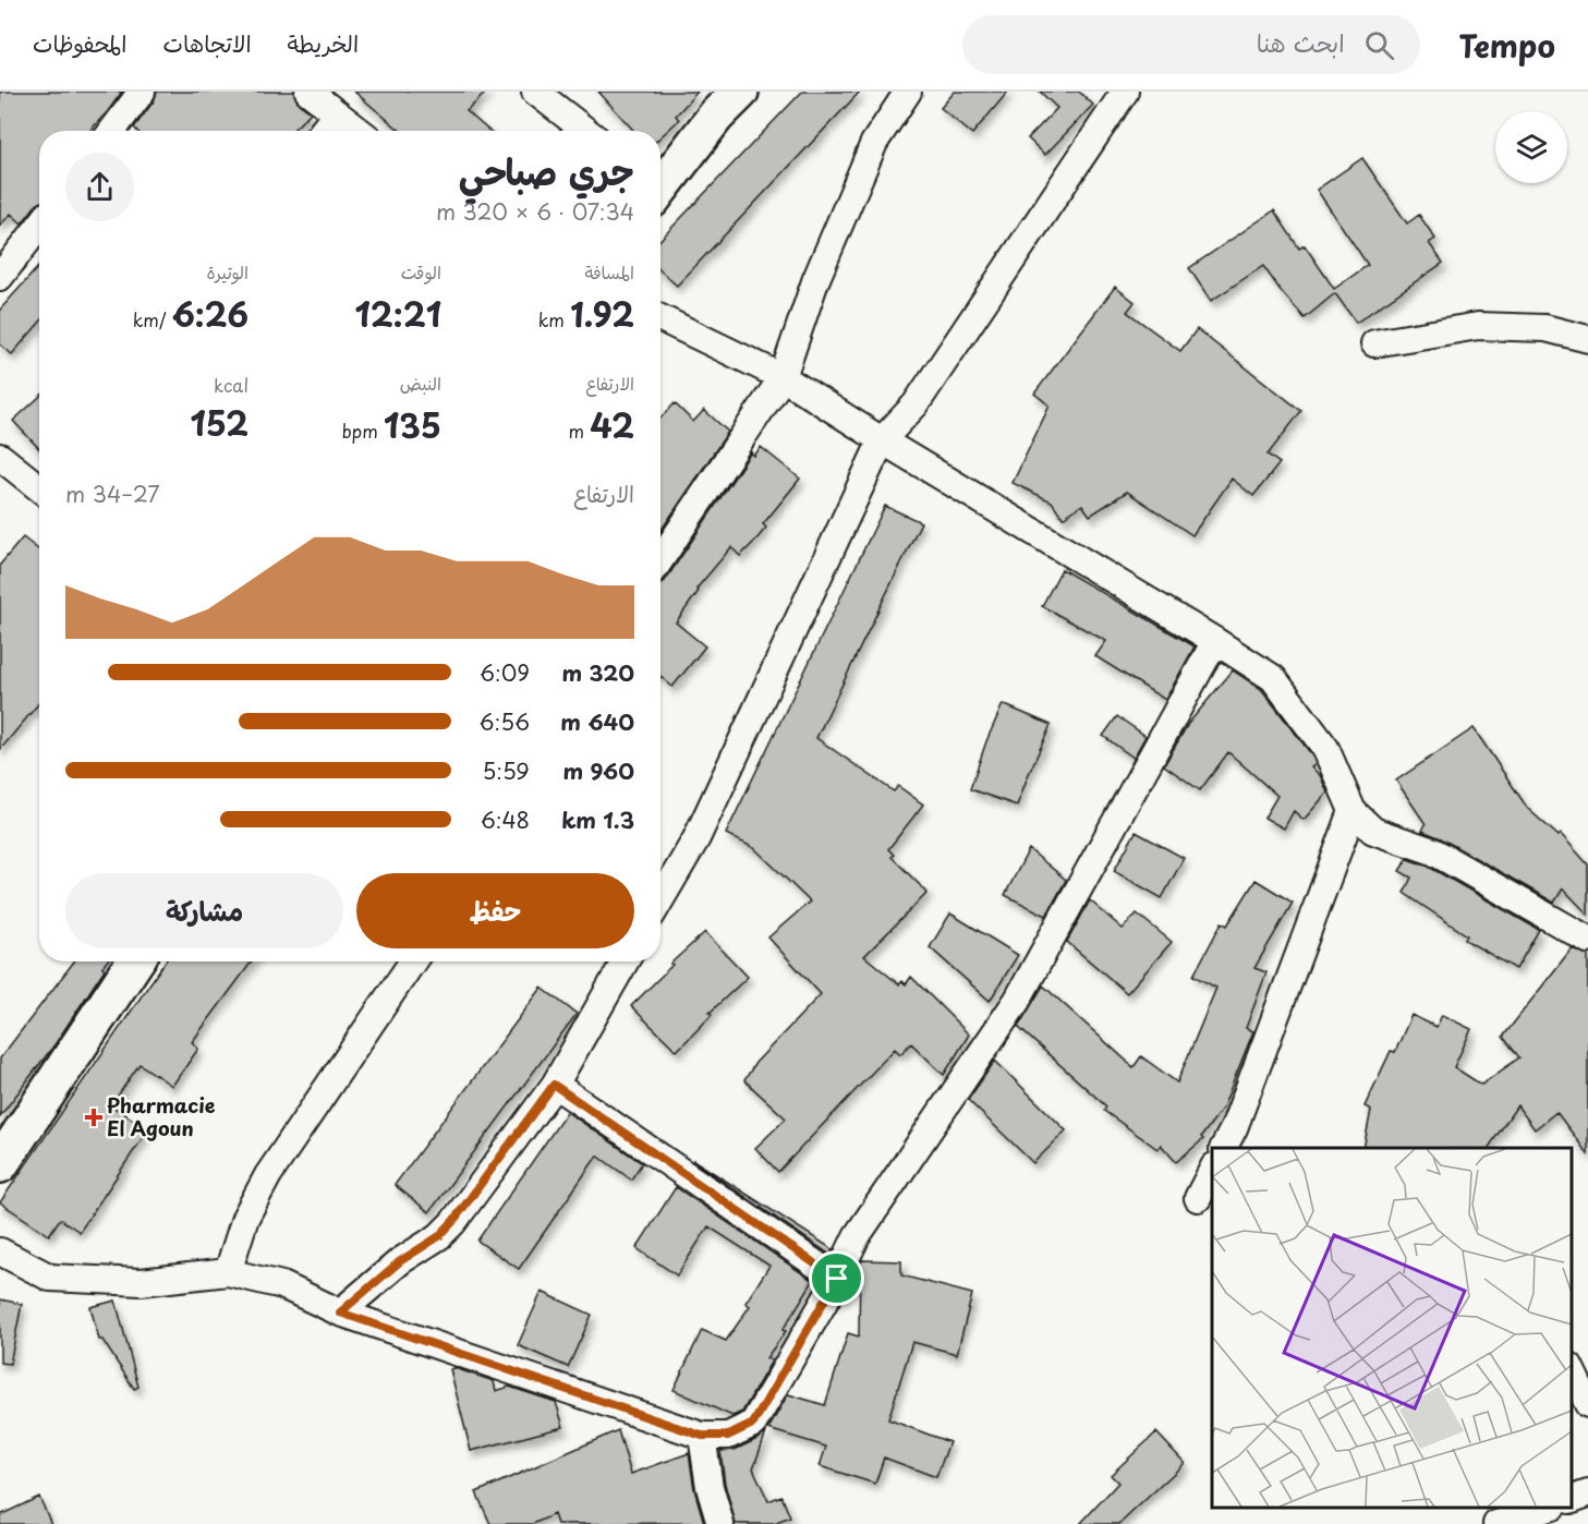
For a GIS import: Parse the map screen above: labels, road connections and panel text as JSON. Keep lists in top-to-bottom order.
{
  "places": {
    "health": ["Pharmacie El Agoun"]
  },
  "page": {
    "header": "Tempo",
    "search": "ابحث هنا",
    "nav": ["الخريطة", "الاتجاهات", "المحفوظات"],
    "heading": ["جري صباحي", "07:34 · 6 × 320 m"],
    "stats": [
      ["المسافة", "1.92 km"],
      ["الوقت", "12:21"],
      ["الوتيرة", "6:26 /km"],
      ["الارتفاع", "42 m"],
      ["النبض", "135 bpm"],
      ["kcal", "152"]
    ],
    "chart": ["الارتفاع", "27–34 m"],
    "list": [
      {
        "name": "320 m",
        "note": "6:09"
      },
      {
        "name": "640 m",
        "note": "6:56"
      },
      {
        "name": "960 m",
        "note": "5:59"
      },
      {
        "name": "1.3 km",
        "note": "6:48"
      }
    ],
    "buttons": ["حفظ", "مشاركة"]
  }
}
